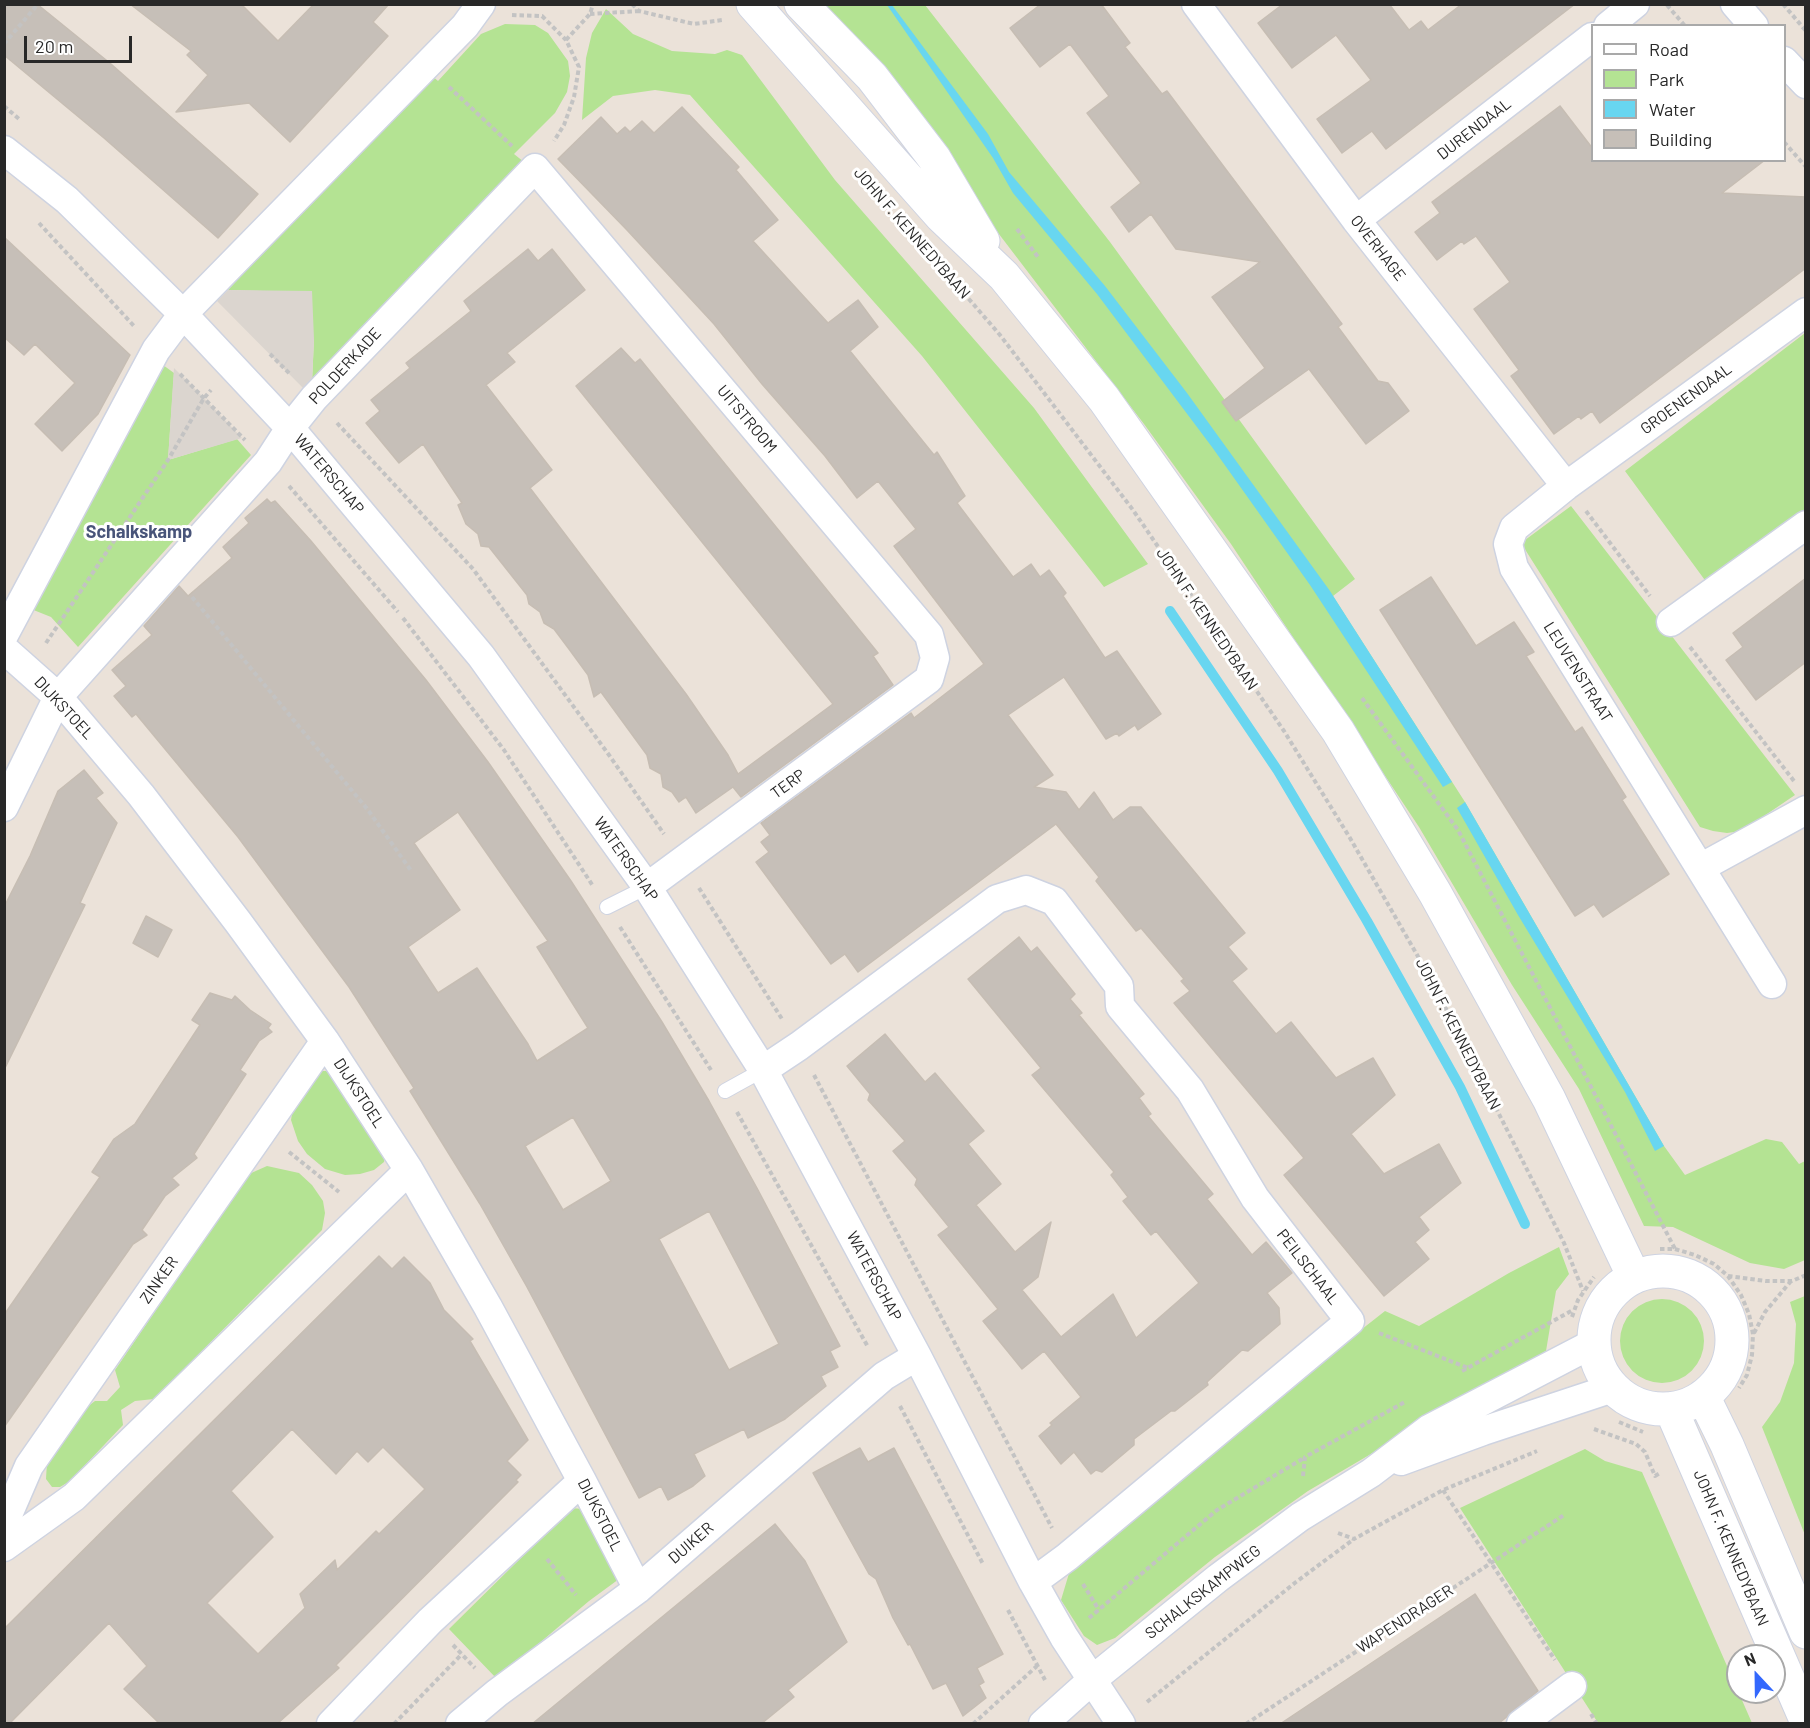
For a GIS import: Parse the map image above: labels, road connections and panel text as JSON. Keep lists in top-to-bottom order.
{
  "streets": {
    "main road": ["JOHN F. KENNEDYBAAN"],
    "street": [
      "DURENDAAL",
      "OVERHAGE",
      "POLDERKADE",
      "GROENENDAAL",
      "UITSTROOM",
      "WATERSCHAP",
      "LEUVENSTRAAT",
      "DIJKSTOEL",
      "TERP",
      "PEILSCHAAL",
      "ZINKER",
      "DUIKER",
      "SCHALKSKAMPWEG"
    ],
    "path": ["WAPENDRAGER"]
  },
  "crossings": [
    ["DURENDAAL", "OVERHAGE"],
    ["JOHN F. KENNEDYBAAN", "SCHALKSKAMPWEG"],
    ["OVERHAGE", "GROENENDAAL"],
    ["OVERHAGE", "LEUVENSTRAAT"],
    ["POLDERKADE", "UITSTROOM"],
    ["POLDERKADE", "WATERSCHAP"],
    ["POLDERKADE", "DIJKSTOEL"],
    ["GROENENDAAL", "LEUVENSTRAAT"],
    ["UITSTROOM", "TERP"],
    ["WATERSCHAP", "TERP"],
    ["WATERSCHAP", "PEILSCHAAL"],
    ["WATERSCHAP", "DUIKER"],
    ["WATERSCHAP", "SCHALKSKAMPWEG"],
    ["DIJKSTOEL", "ZINKER"],
    ["DIJKSTOEL", "DUIKER"]
  ],
  "districts": ["Schalkskamp"],
  "legend": [
    "Road",
    "Park",
    "Water",
    "Building"
  ],
  "scale_bar": "20 m",
  "north": "top"
}
